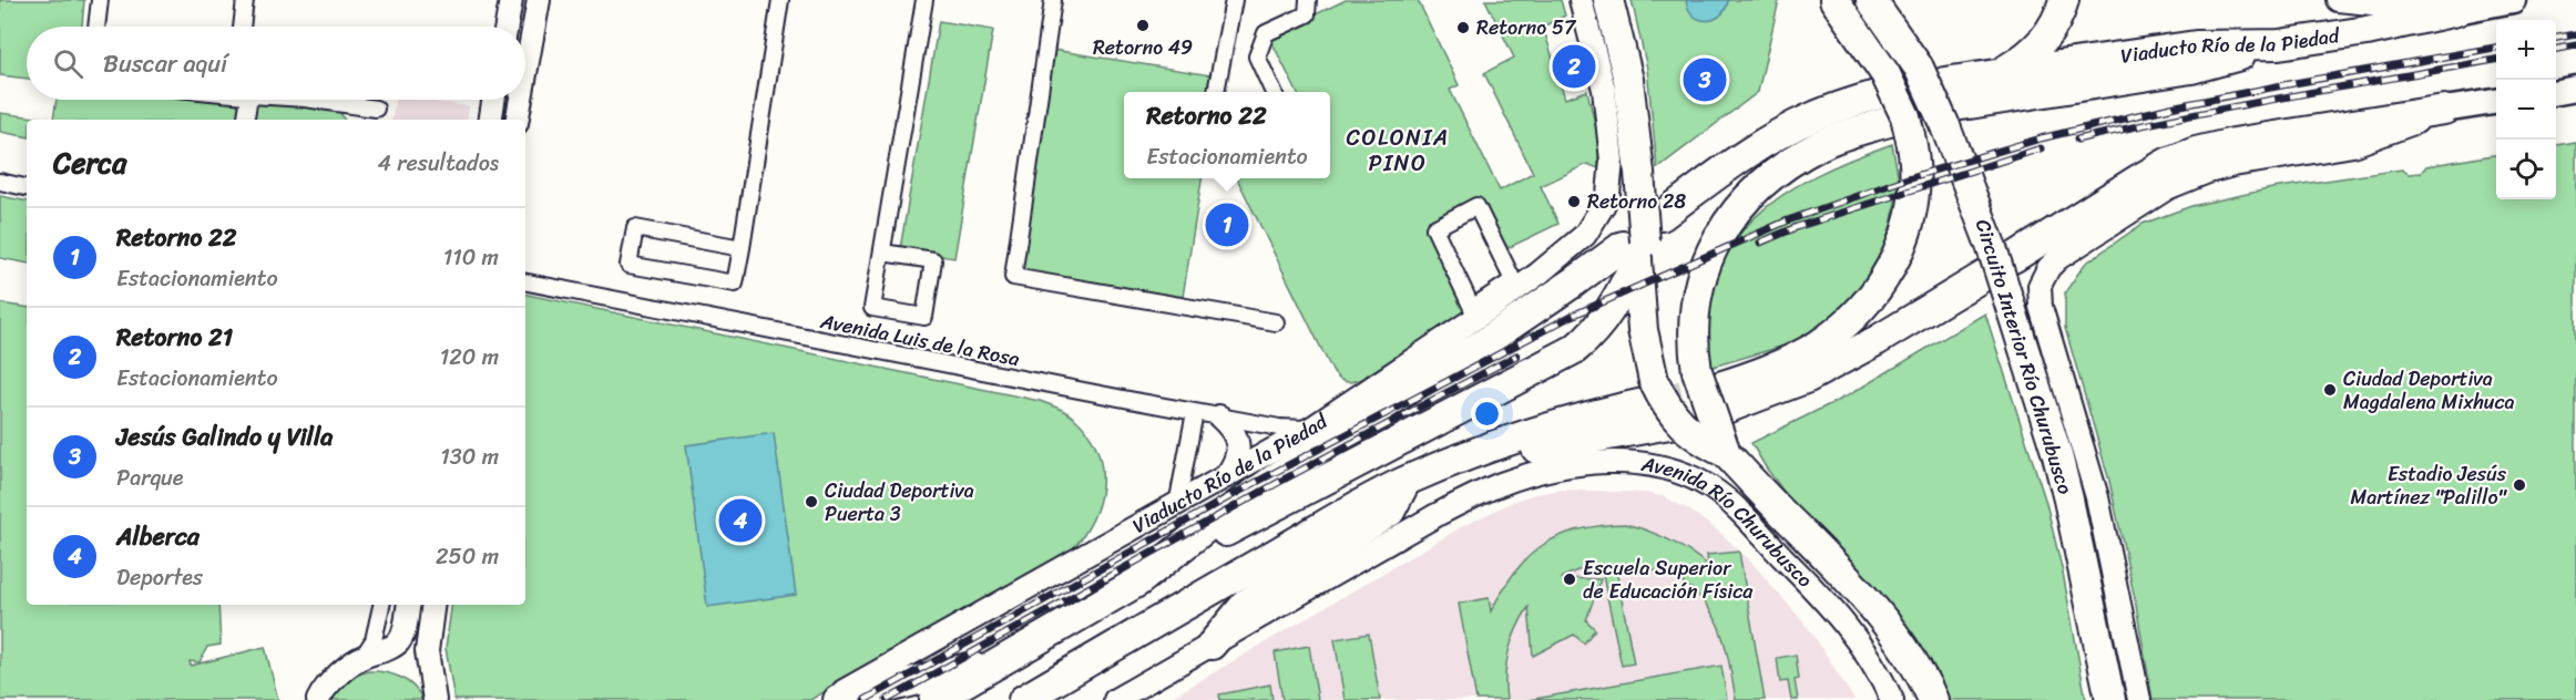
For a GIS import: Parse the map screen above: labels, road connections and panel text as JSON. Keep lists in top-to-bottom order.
{
  "streets": {
    "highway": ["Viaducto Río de la Piedad", "Circuito Interior Río Churubusco"],
    "main road": ["Avenida Río Churubusco"],
    "street": ["Avenida Luis de la Rosa"]
  },
  "crossings": [
    ["Viaducto Río de la Piedad", "Avenida Luis de la Rosa"],
    ["Viaducto Río de la Piedad", "Circuito Interior Río Churubusco"]
  ],
  "districts": ["COLONIA PINO"],
  "places": [
    "Retorno 49",
    "Retorno 57",
    "Retorno 28",
    "Ciudad Deportiva Magdalena Mixhuca",
    "Estadio Jesús Martínez \"Palillo\"",
    "Ciudad Deportiva Puerta 3",
    "Escuela Superior de Educación Física"
  ],
  "page": {
    "map_buttons": ["+", "−"],
    "search": "Buscar aquí",
    "pins": [
      "2",
      "3",
      "1",
      "4"
    ],
    "popup": ["Retorno 22", "Estacionamiento"],
    "heading": ["Cerca", "4 resultados"],
    "list": [
      {
        "mark": "1",
        "name": "Retorno 22",
        "note": "Estacionamiento",
        "value": "110 m"
      },
      {
        "mark": "2",
        "name": "Retorno 21",
        "note": "Estacionamiento",
        "value": "120 m"
      },
      {
        "mark": "3",
        "name": "Jesús Galindo y Villa",
        "note": "Parque",
        "value": "130 m"
      },
      {
        "mark": "4",
        "name": "Alberca",
        "note": "Deportes",
        "value": "250 m"
      }
    ]
  }
}
